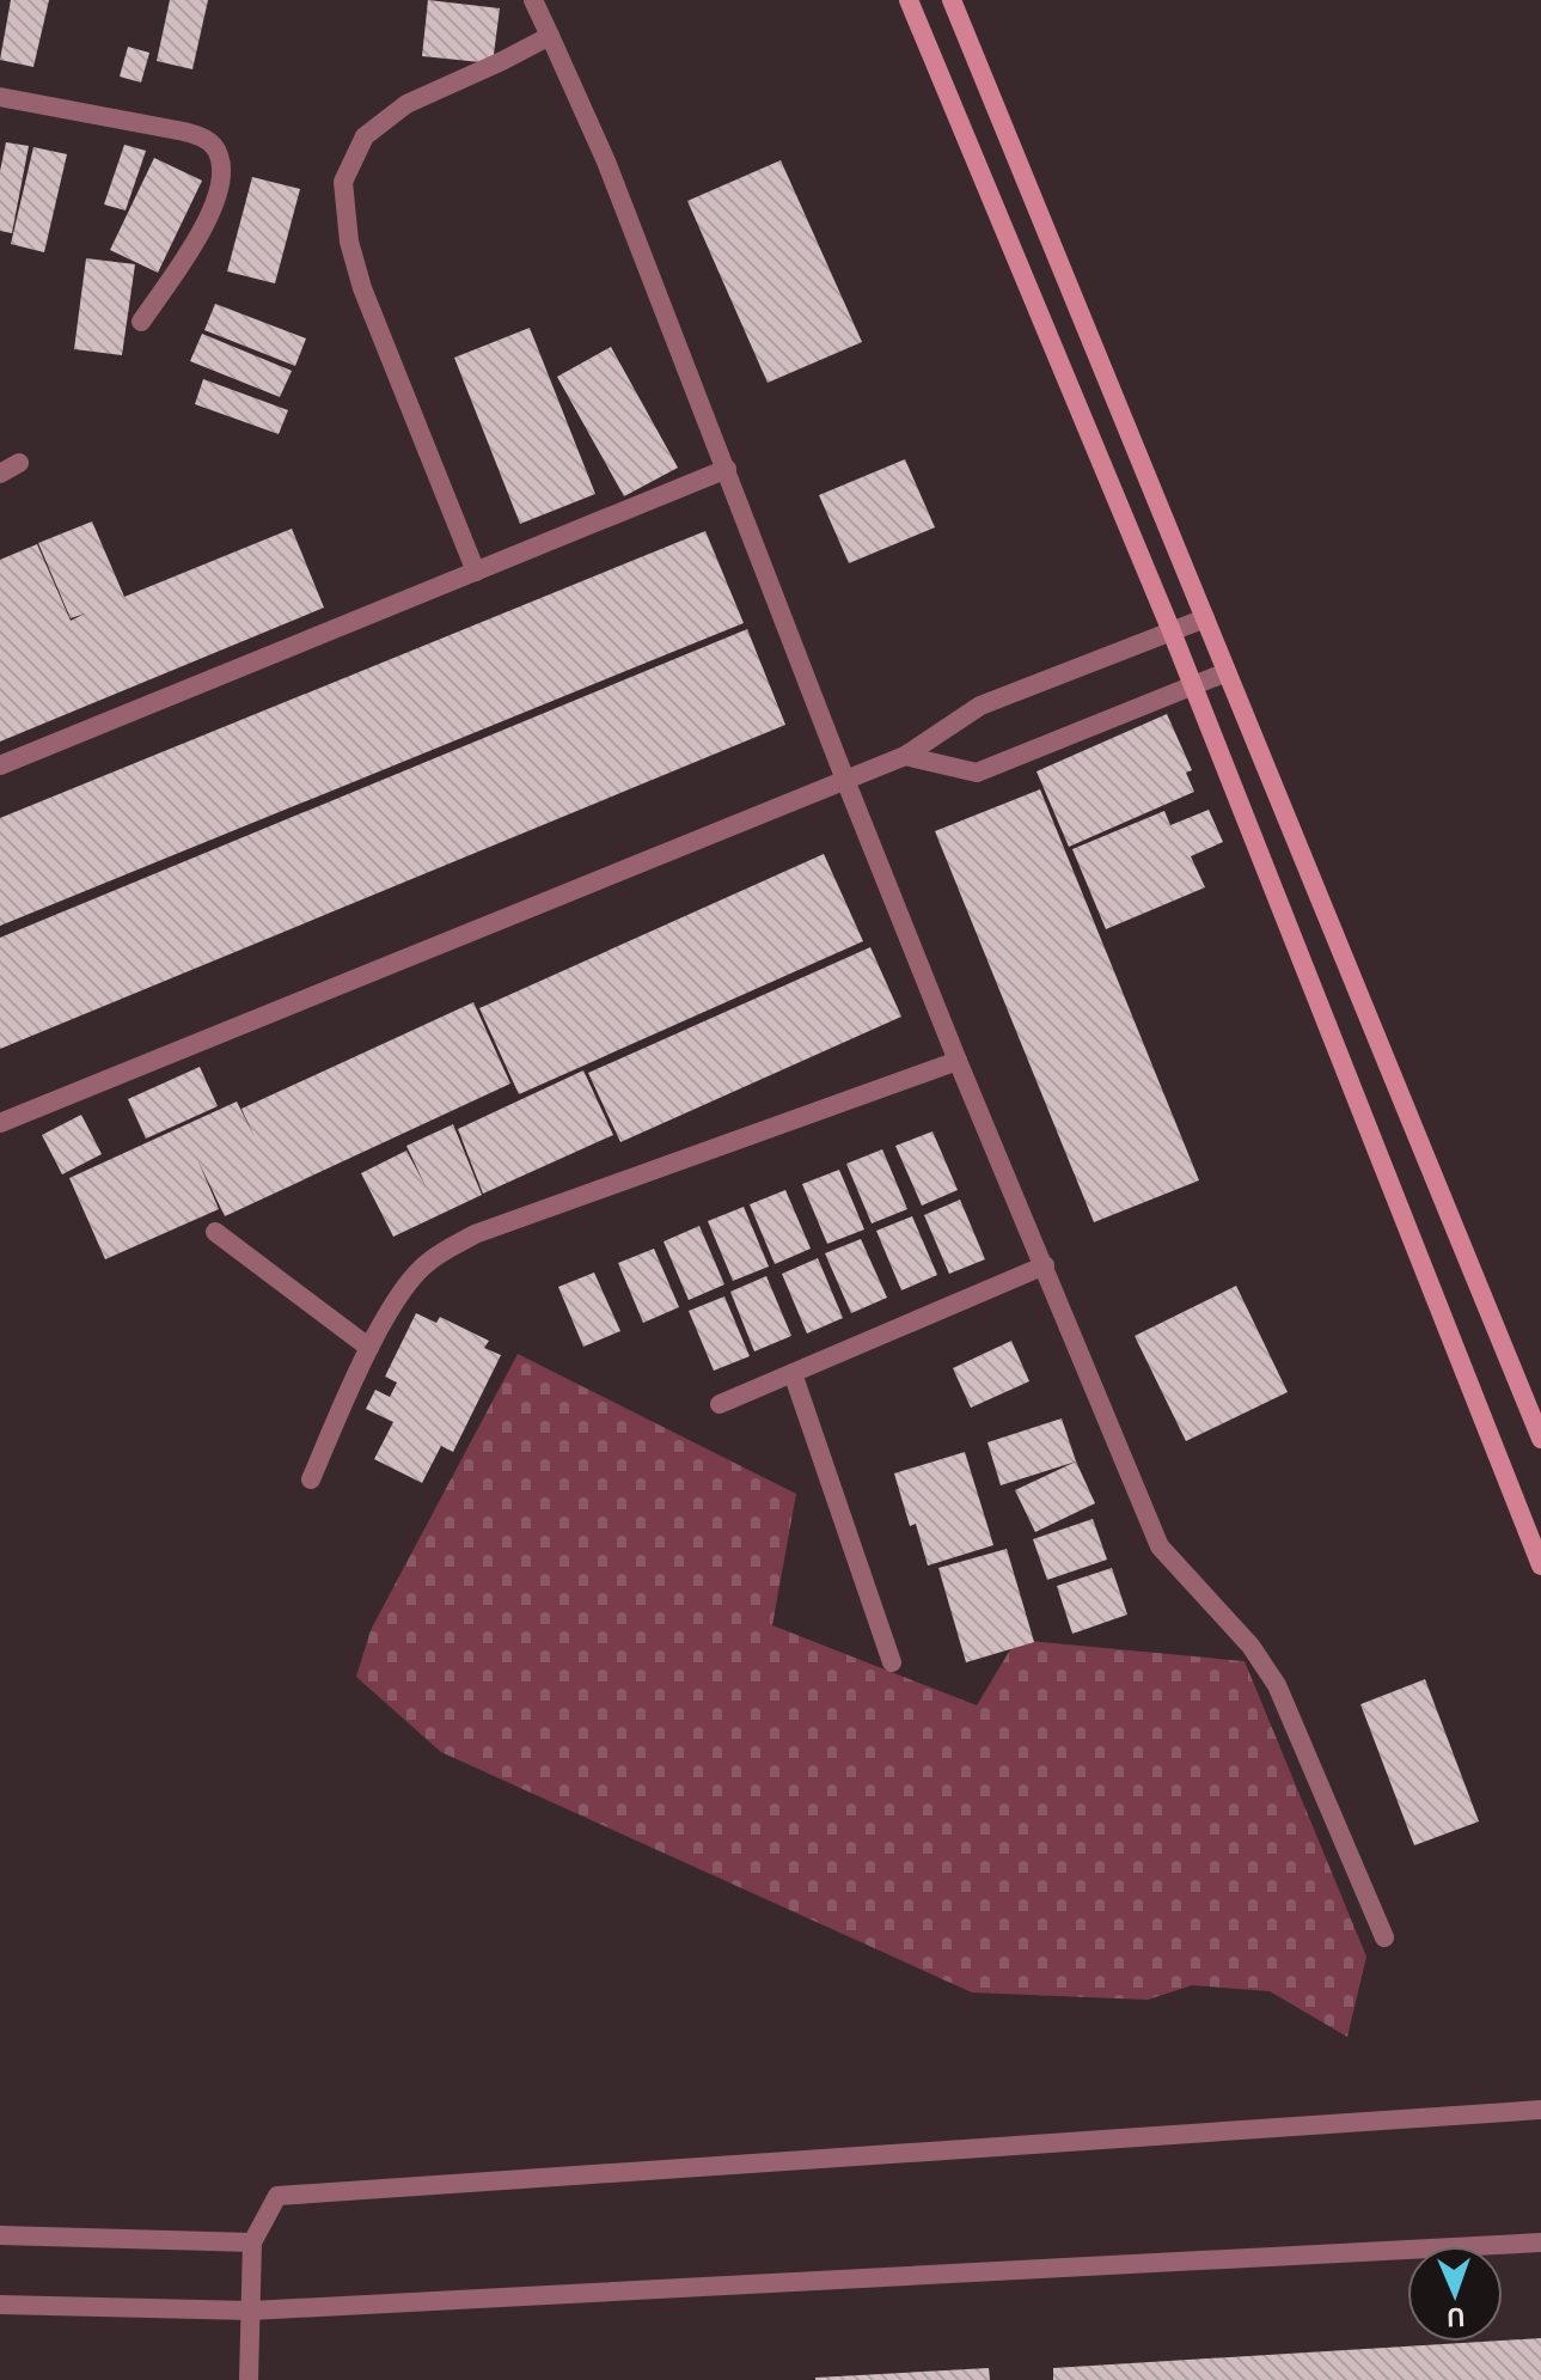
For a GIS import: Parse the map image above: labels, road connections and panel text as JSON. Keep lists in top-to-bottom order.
{
  "north": "bottom"
}
